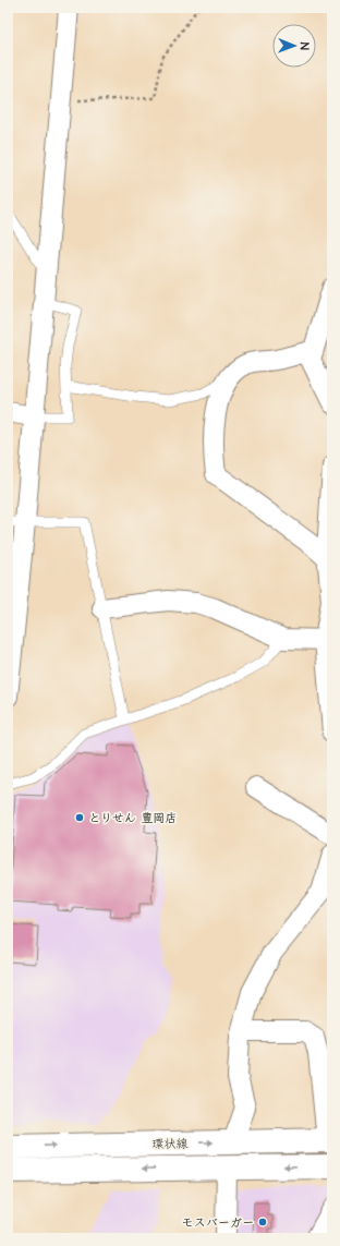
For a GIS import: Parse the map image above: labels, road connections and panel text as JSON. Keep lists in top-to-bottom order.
{
  "streets": {
    "street": ["環状線"]
  },
  "places": ["とりせん 豊岡店", "モスバーガー"],
  "north": "right"
}
